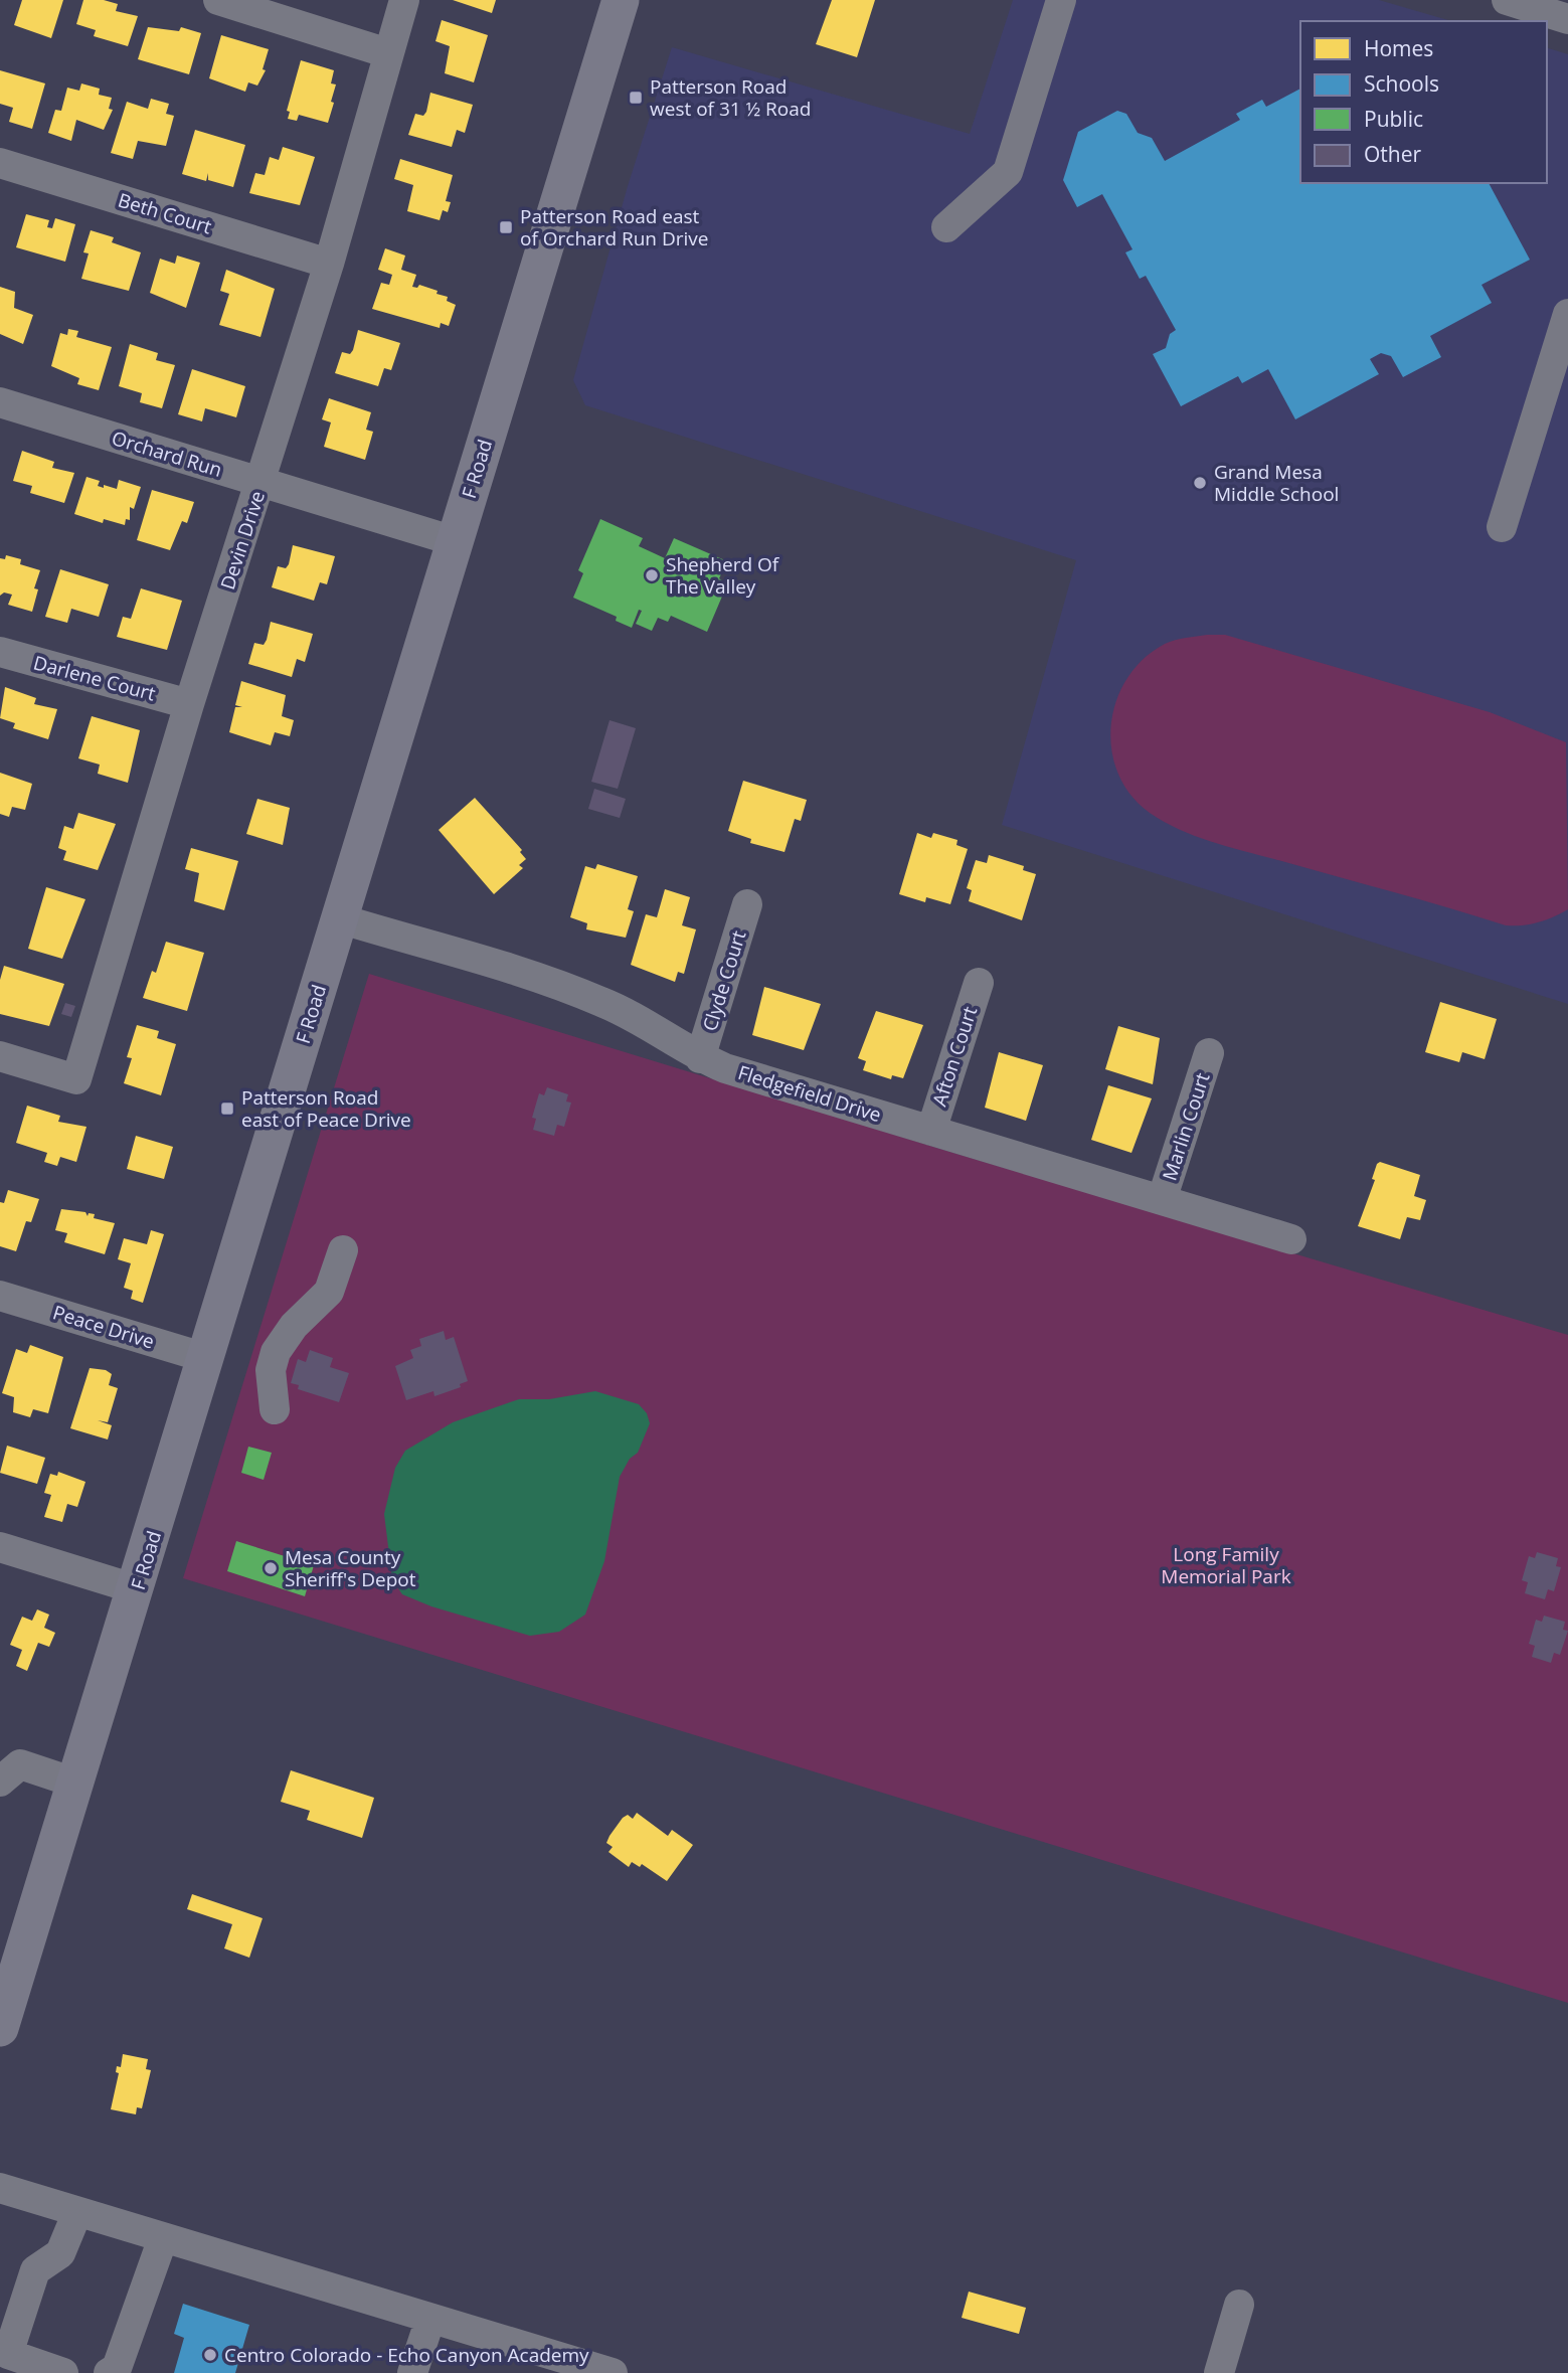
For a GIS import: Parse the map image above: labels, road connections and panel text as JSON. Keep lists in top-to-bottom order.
{
  "streets": {
    "main road": ["F Road"],
    "street": [
      "Beth Court",
      "Orchard Run",
      "Devin Drive",
      "Darlene Court",
      "Clyde Court",
      "Afton Court",
      "Fledgefield Drive",
      "Marlin Court",
      "Peace Drive"
    ]
  },
  "crossings": [
    ["Beth Court", "Devin Drive"],
    ["Orchard Run", "F Road"],
    ["Orchard Run", "Devin Drive"],
    ["F Road", "Fledgefield Drive"],
    ["F Road", "Peace Drive"],
    ["Devin Drive", "Darlene Court"],
    ["Clyde Court", "Fledgefield Drive"],
    ["Afton Court", "Fledgefield Drive"],
    ["Fledgefield Drive", "Marlin Court"]
  ],
  "parks": ["Long Family Memorial Park"],
  "places": {
    "transit": ["Patterson Road west of 31 ½ Road", "Patterson Road east of Orchard Run Drive", "Patterson Road east of Peace Drive"],
    "other": [
      "Grand Mesa Middle School",
      "Shepherd Of The Valley",
      "Mesa County Sheriff's Depot",
      "Centro Colorado - Echo Canyon Academy"
    ]
  },
  "legend": [
    "Homes",
    "Schools",
    "Public",
    "Other"
  ]
}
